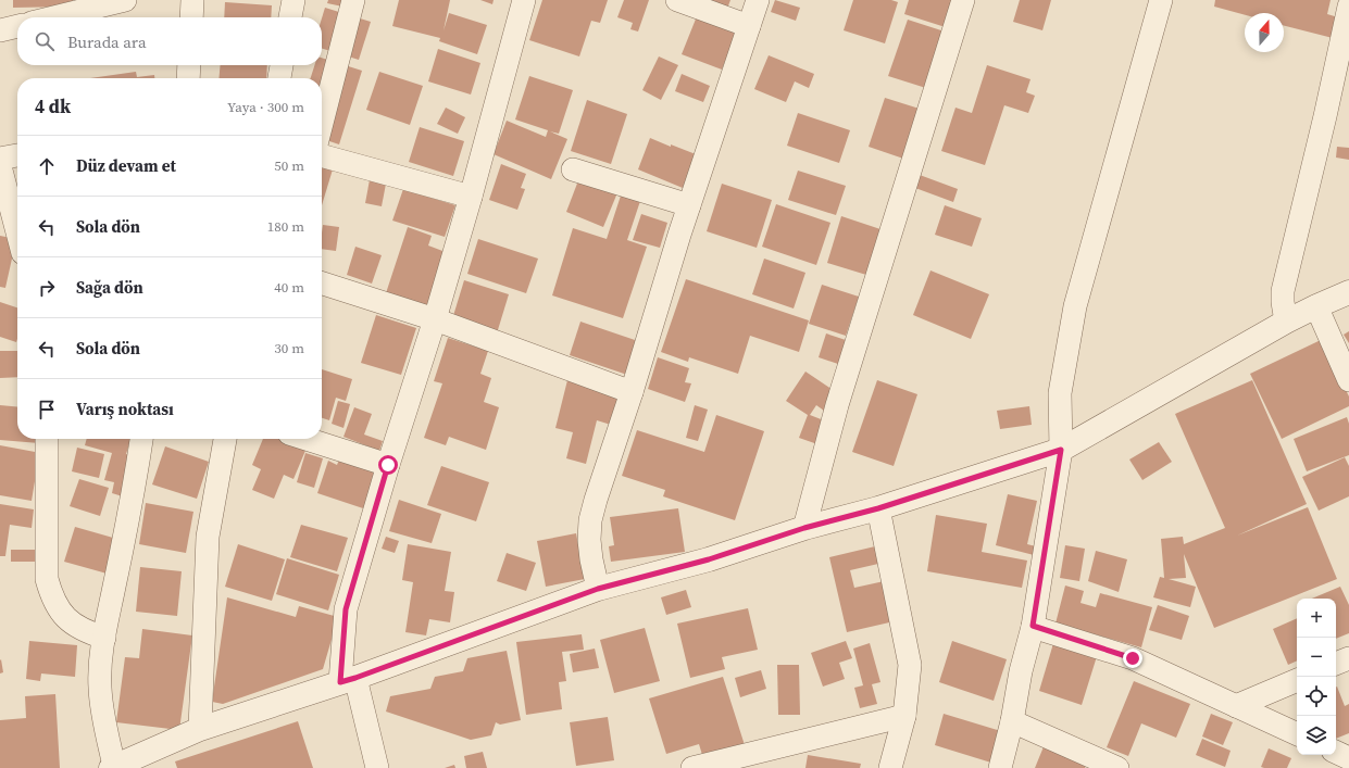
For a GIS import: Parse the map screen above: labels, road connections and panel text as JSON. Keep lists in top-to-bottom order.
{
  "north": "top",
  "page": {
    "search": "Burada ara",
    "heading": ["4 dk", "Yaya · 300 m"],
    "list": [
      ["Düz devam et", "50 m"],
      ["Sola dön", "180 m"],
      ["Sağa dön", "40 m"],
      ["Sola dön", "30 m"],
      "Varış noktası"
    ],
    "map_buttons": ["+", "−"]
  }
}
